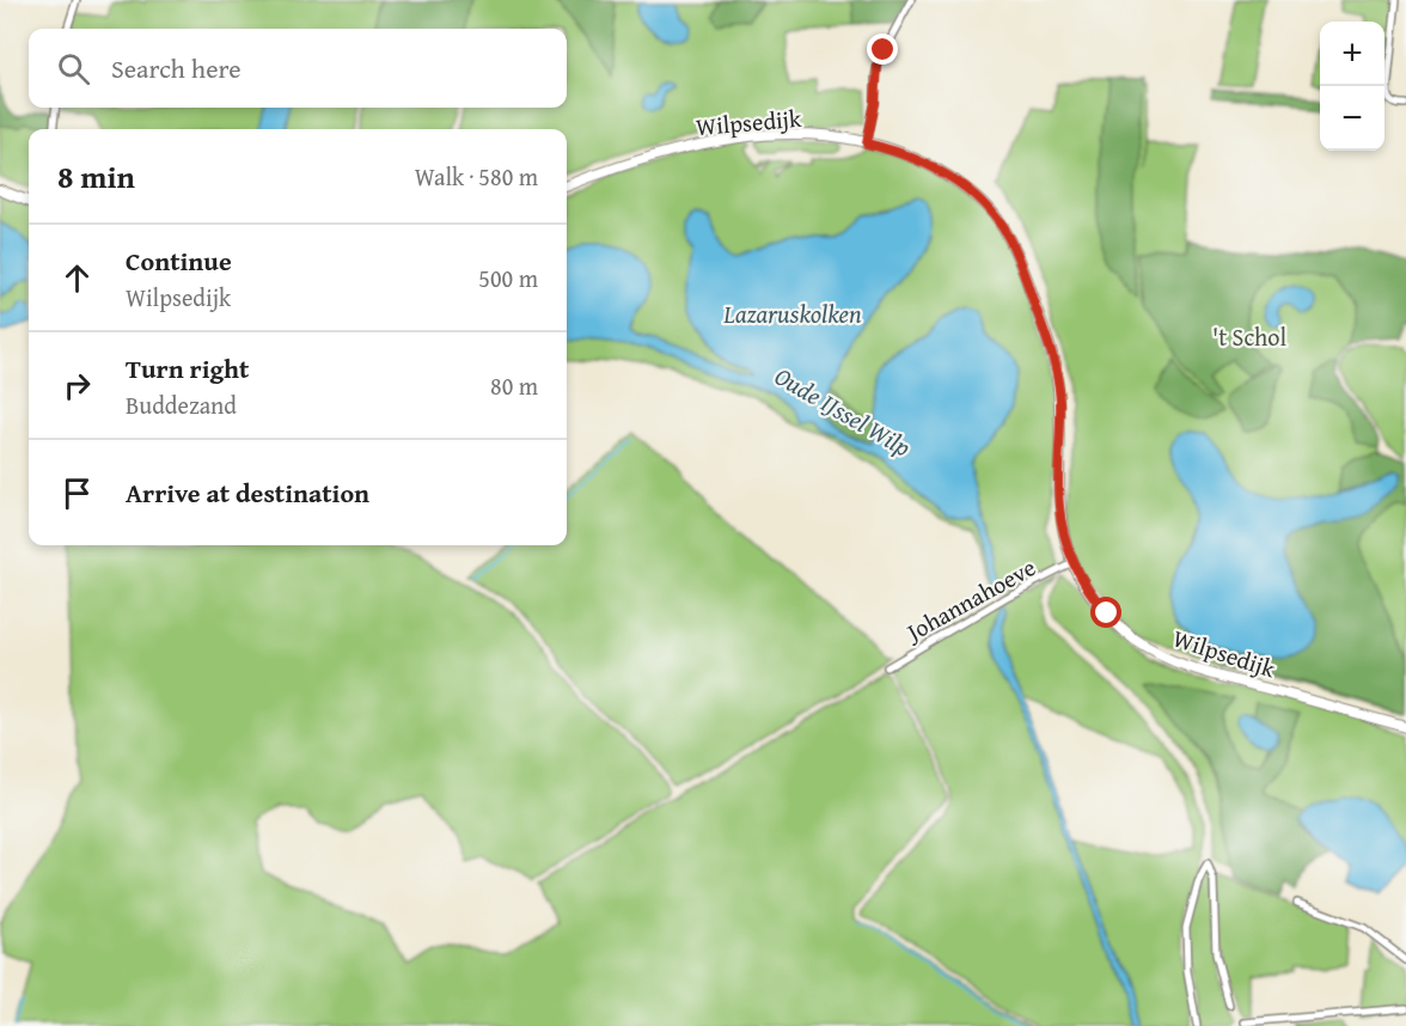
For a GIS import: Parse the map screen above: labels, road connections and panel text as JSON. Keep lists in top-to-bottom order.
{
  "streets": {
    "main road": ["Wilpsedijk"],
    "street": ["Johannahoeve"]
  },
  "crossings": [
    ["Wilpsedijk", "Johannahoeve"]
  ],
  "water": ["Lazaruskolken", "Oude IJssel Wilp"],
  "parks": ["'t Schol"],
  "page": {
    "map_buttons": ["+", "−"],
    "search": "Search here",
    "heading": ["8 min", "Walk · 580 m"],
    "list": [
      ["Continue", "Wilpsedijk", "500 m"],
      ["Turn right", "Buddezand", "80 m"],
      "Arrive at destination"
    ]
  }
}
